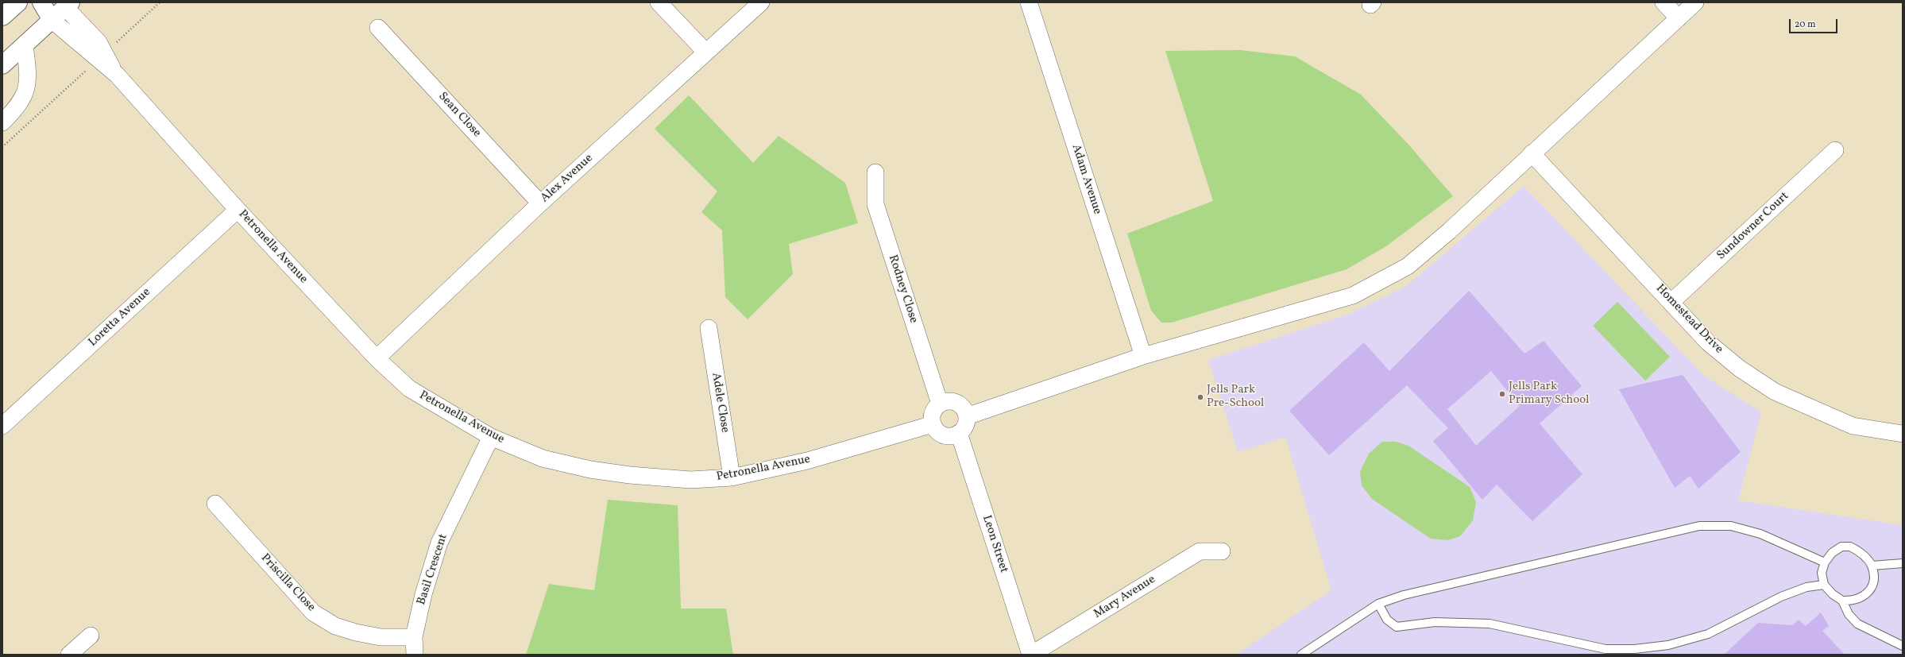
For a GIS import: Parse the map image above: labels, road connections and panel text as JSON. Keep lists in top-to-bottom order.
{
  "streets": {
    "street": [
      "Sean Close",
      "Alex Avenue",
      "Adam Avenue",
      "Sundowner Court",
      "Petronella Avenue",
      "Rodney Close",
      "Loretta Avenue",
      "Homestead Drive",
      "Adele Close",
      "Leon Street",
      "Basil Crescent",
      "Priscilla Close",
      "Mary Avenue"
    ]
  },
  "crossings": [
    ["Sean Close", "Alex Avenue"],
    ["Alex Avenue", "Petronella Avenue"],
    ["Sundowner Court", "Homestead Drive"],
    ["Petronella Avenue", "Rodney Close"],
    ["Petronella Avenue", "Loretta Avenue"],
    ["Petronella Avenue", "Adele Close"],
    ["Petronella Avenue", "Leon Street"],
    ["Petronella Avenue", "Basil Crescent"],
    ["Rodney Close", "Leon Street"],
    ["Leon Street", "Mary Avenue"],
    ["Basil Crescent", "Priscilla Close"]
  ],
  "places": ["Jells Park Primary School", "Jells Park Pre-School"],
  "scale_bar": "20 m"
}
